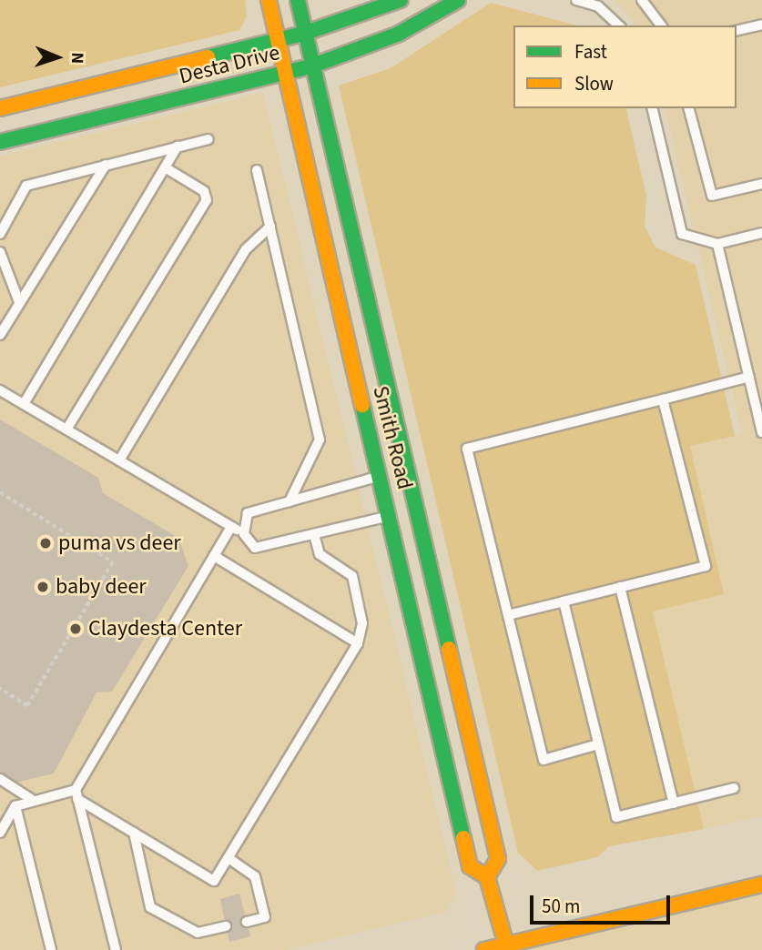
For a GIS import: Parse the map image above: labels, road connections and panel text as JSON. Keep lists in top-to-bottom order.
{
  "streets": {
    "main road": ["Desta Drive", "Smith Road"]
  },
  "crossings": [
    ["Desta Drive", "Smith Road"]
  ],
  "places": ["puma vs deer", "baby deer", "Claydesta Center"],
  "legend": ["Fast", "Slow"],
  "scale_bar": "50 m",
  "north": "right"
}
